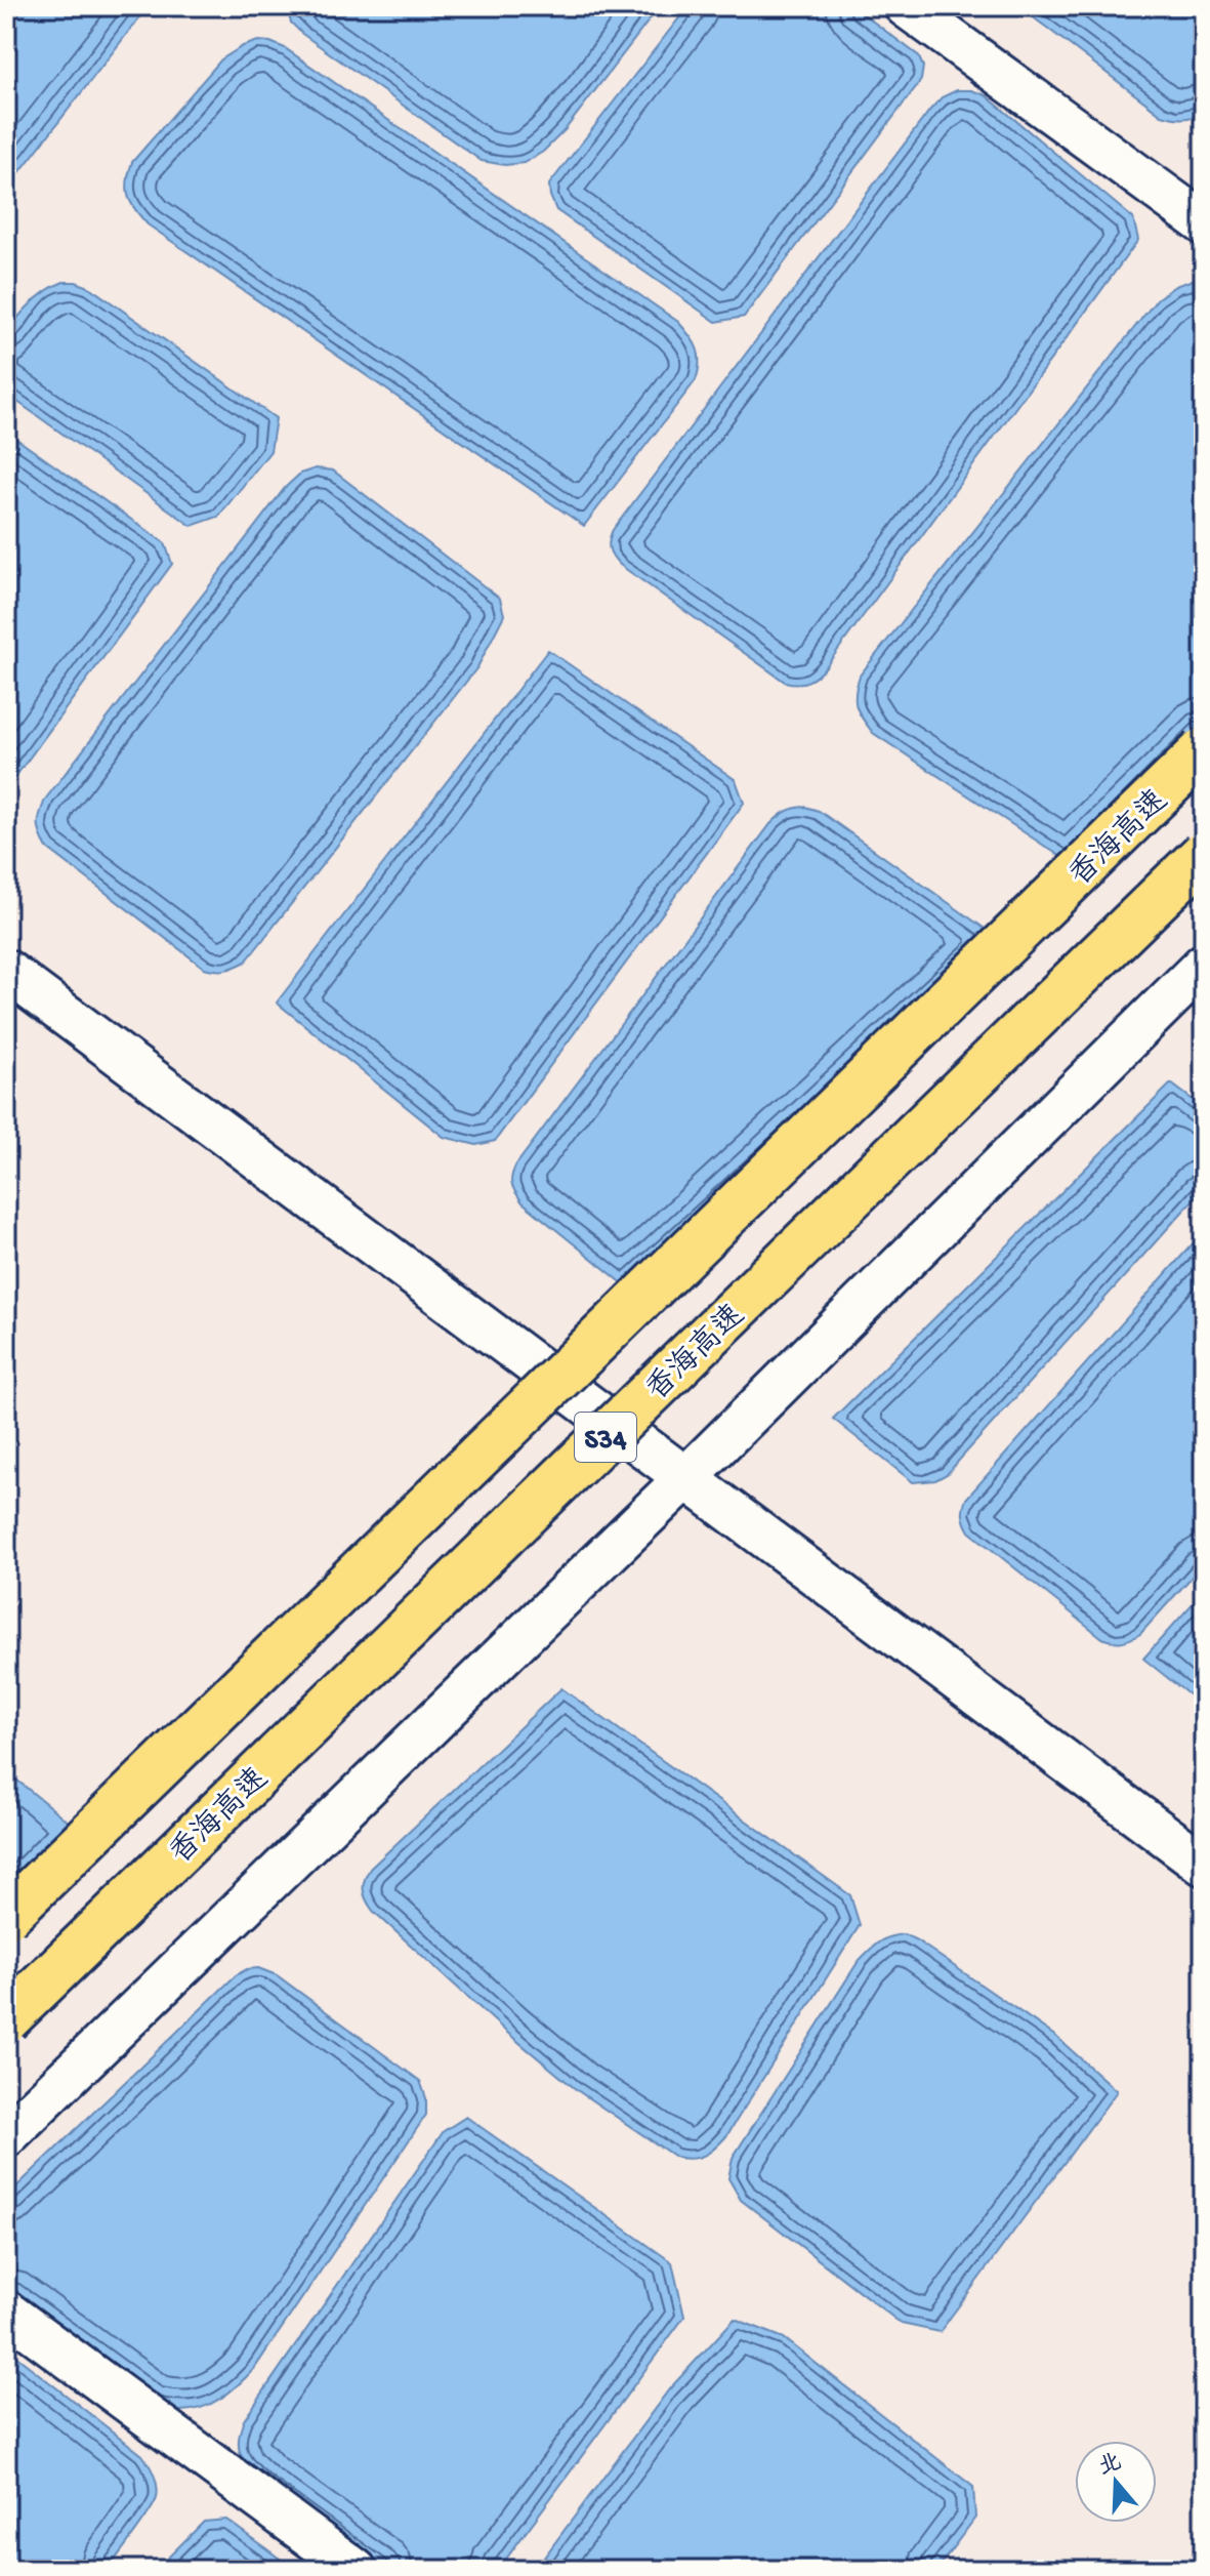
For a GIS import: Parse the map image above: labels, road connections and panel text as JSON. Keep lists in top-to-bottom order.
{
  "streets": {
    "highway": ["香海高速", "S34"]
  },
  "north": "top"
}
